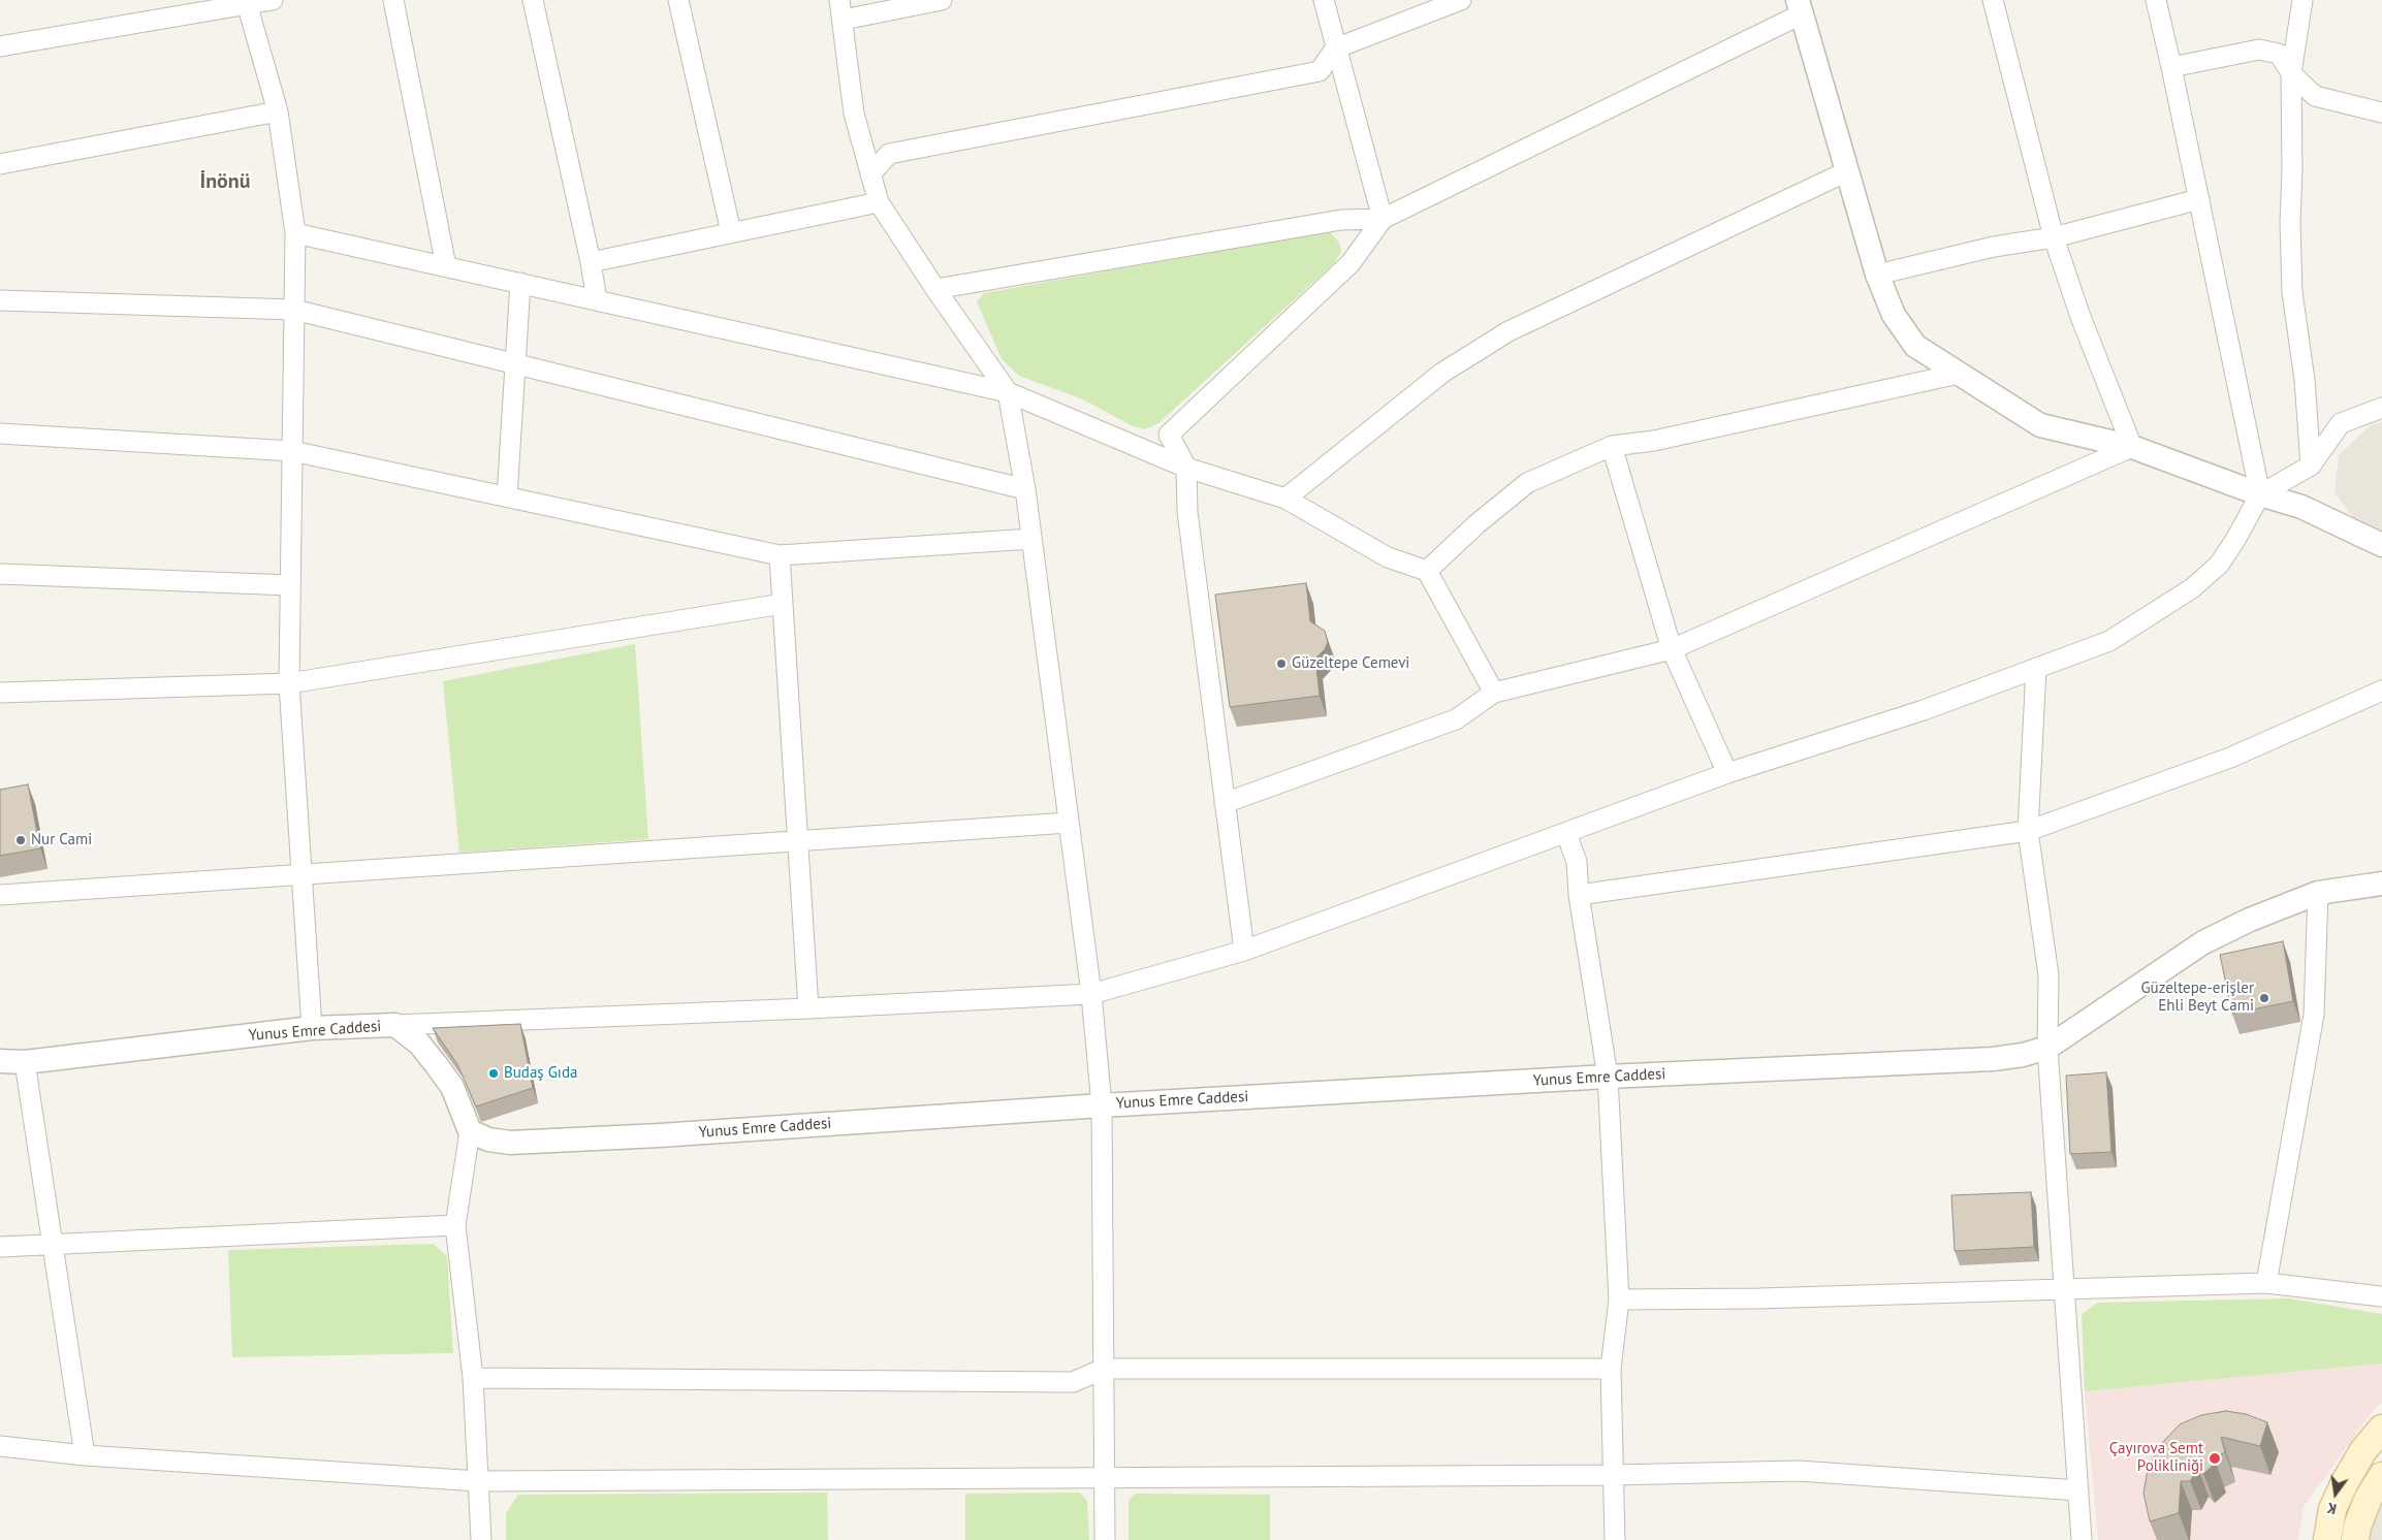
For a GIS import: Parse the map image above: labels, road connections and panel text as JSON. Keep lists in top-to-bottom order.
{
  "streets": {
    "street": ["Yunus Emre Caddesi"]
  },
  "districts": ["İnönü"],
  "places": [
    "Güzeltepe Cemevi",
    "Nur Cami",
    "Güzeltepe-erişler Ehli Beyt Cami",
    "Budaş Gıda",
    "Çayırova Semt Polikliniği"
  ],
  "north": "bottom"
}
